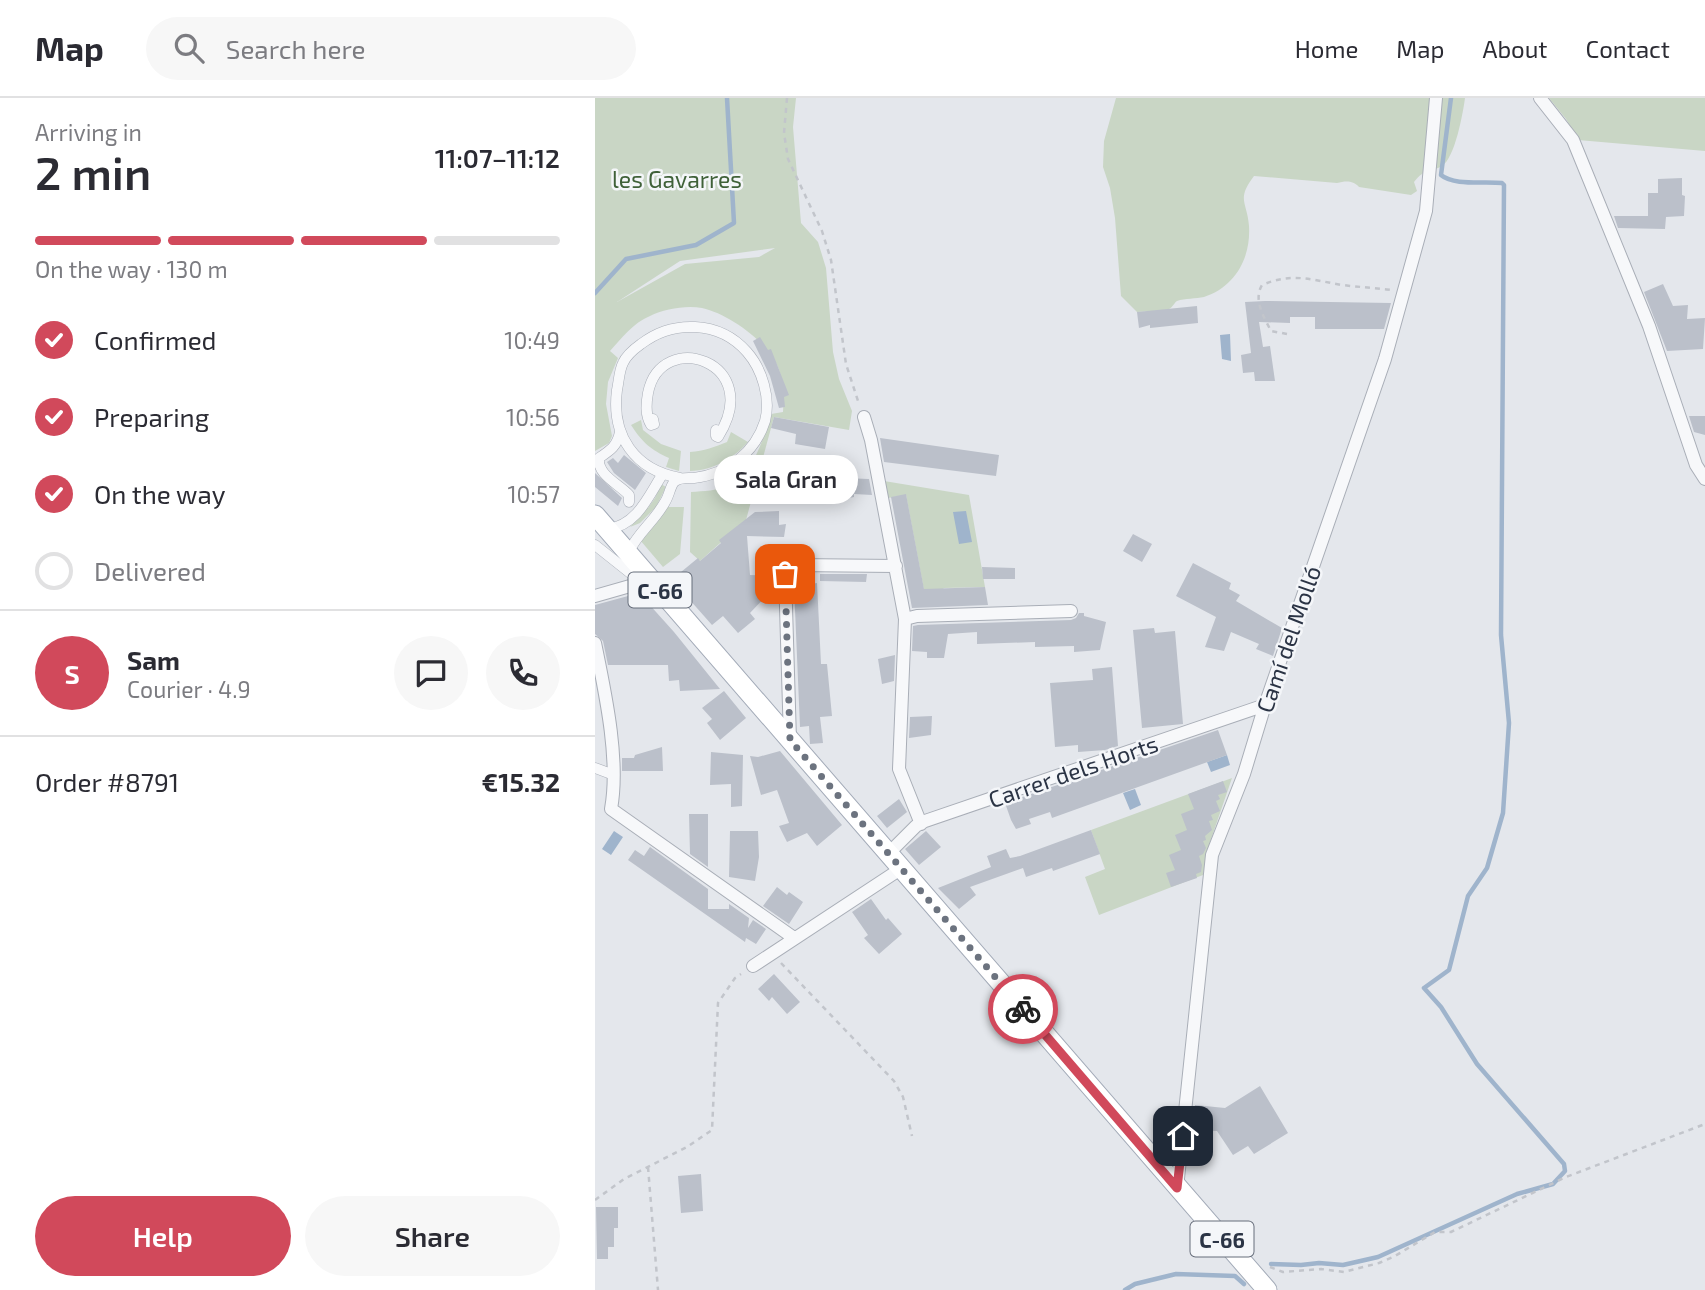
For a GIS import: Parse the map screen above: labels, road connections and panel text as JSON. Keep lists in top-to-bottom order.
{
  "streets": {
    "main road": ["C-66"],
    "street": ["Camí del Molló", "Carrer dels Horts"]
  },
  "crossings": [
    ["C-66", "Camí del Molló"],
    ["C-66", "Carrer dels Horts"],
    ["Camí del Molló", "Carrer dels Horts"]
  ],
  "parks": ["les Gavarres"],
  "places": ["Sala Gran"],
  "page": {
    "header": "Map",
    "search": "Search here",
    "nav": [
      "Home",
      "Map",
      "About",
      "Contact"
    ],
    "heading": ["2 min", "Arriving in", "11:07–11:12"],
    "panel": [
      "Sam",
      "Courier · 4.9",
      "Order #8791",
      "€15.32"
    ],
    "bar": "On the way · 130 m",
    "list": [
      ["Confirmed", "10:49"],
      ["Preparing", "10:56"],
      ["On the way", "10:57"],
      "Delivered"
    ],
    "bubble": "Sala Gran",
    "round": "S",
    "buttons": ["Help", "Share"]
  }
}
